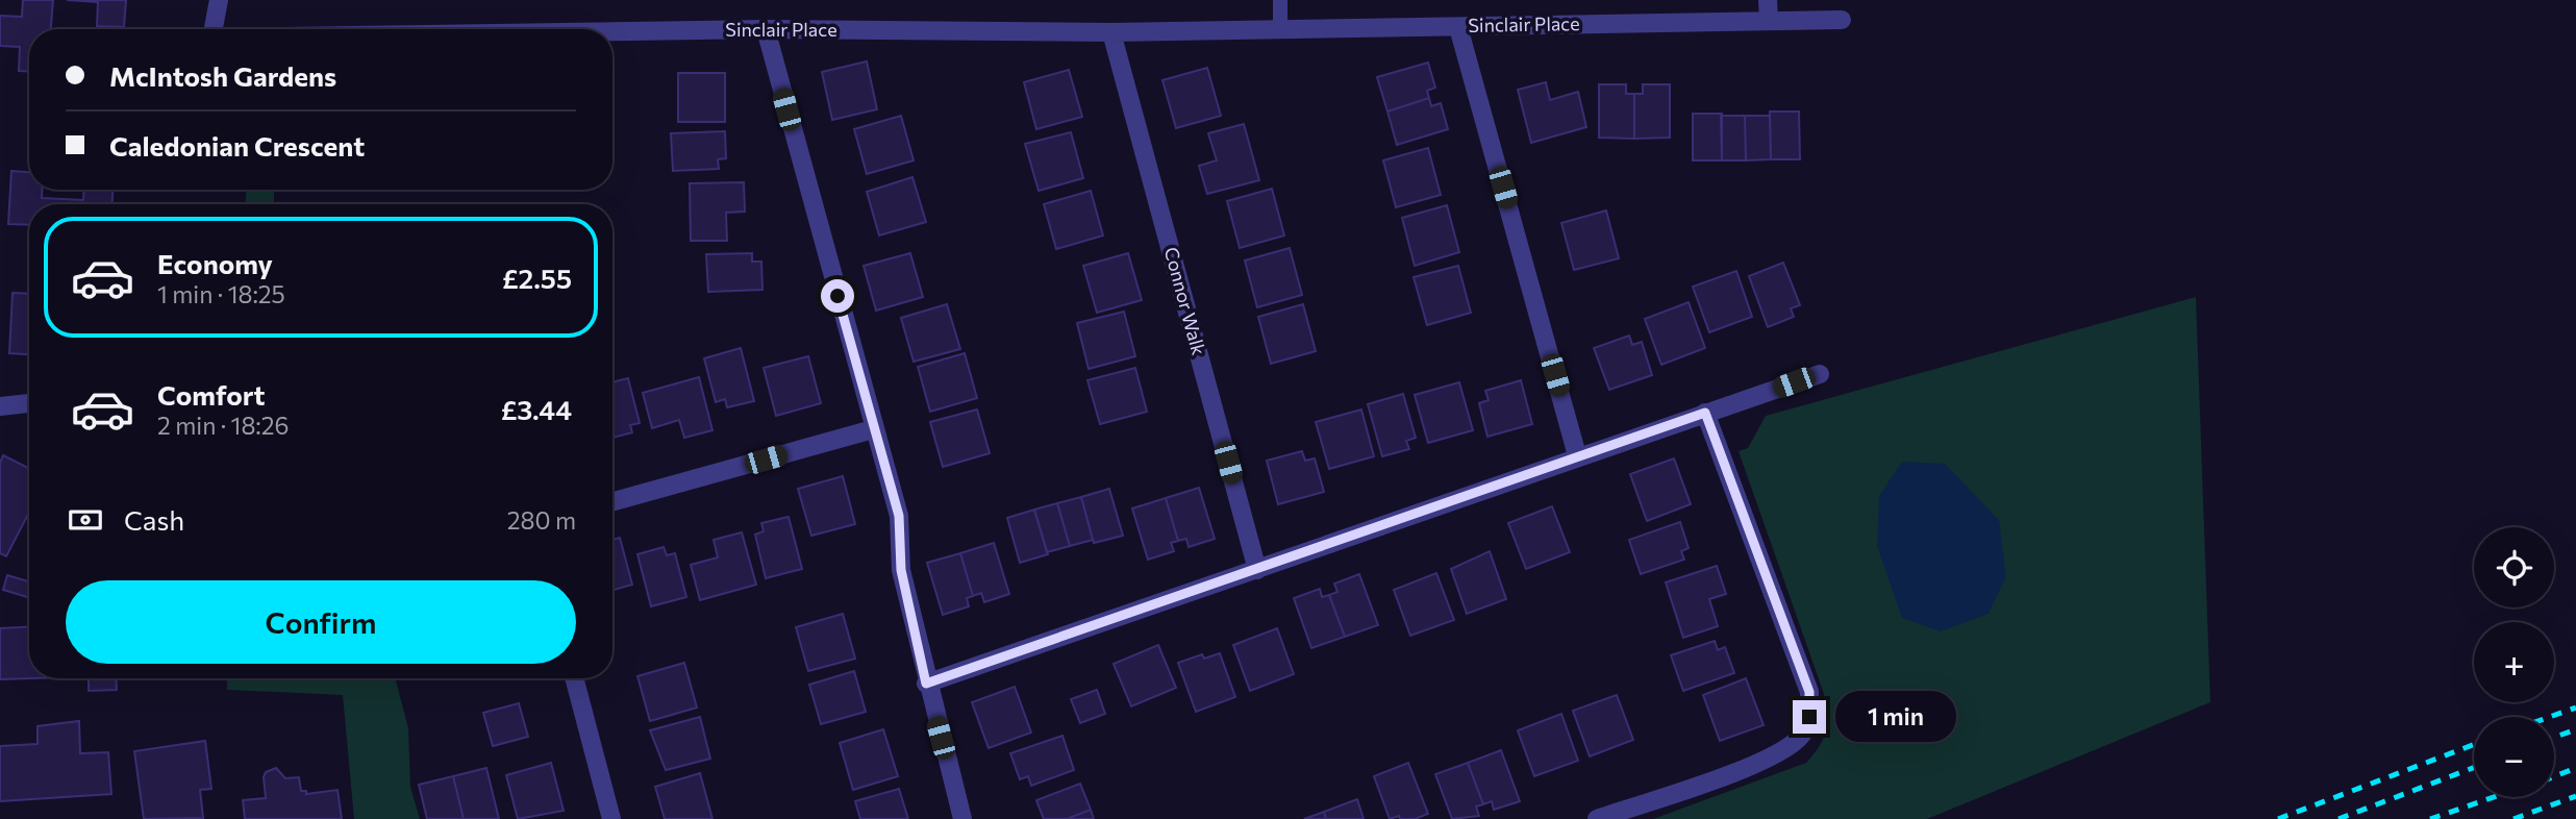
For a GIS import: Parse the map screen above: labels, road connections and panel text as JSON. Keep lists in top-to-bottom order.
{
  "streets": {
    "street": ["Sinclair Place", "Connor Walk"]
  },
  "crossings": [
    ["Sinclair Place", "Connor Walk"]
  ],
  "page": {
    "banner": ["McIntosh Gardens", "Caledonian Crescent"],
    "list": [
      {
        "name": "Economy",
        "note": "1 min · 18:25",
        "value": "£2.55"
      },
      {
        "name": "Comfort",
        "note": "2 min · 18:26",
        "value": "£3.44"
      }
    ],
    "pay": ["Cash", "280 m"],
    "map_buttons": ["+", "−"],
    "buttons": "Confirm",
    "bubble": "1 min"
  }
}
